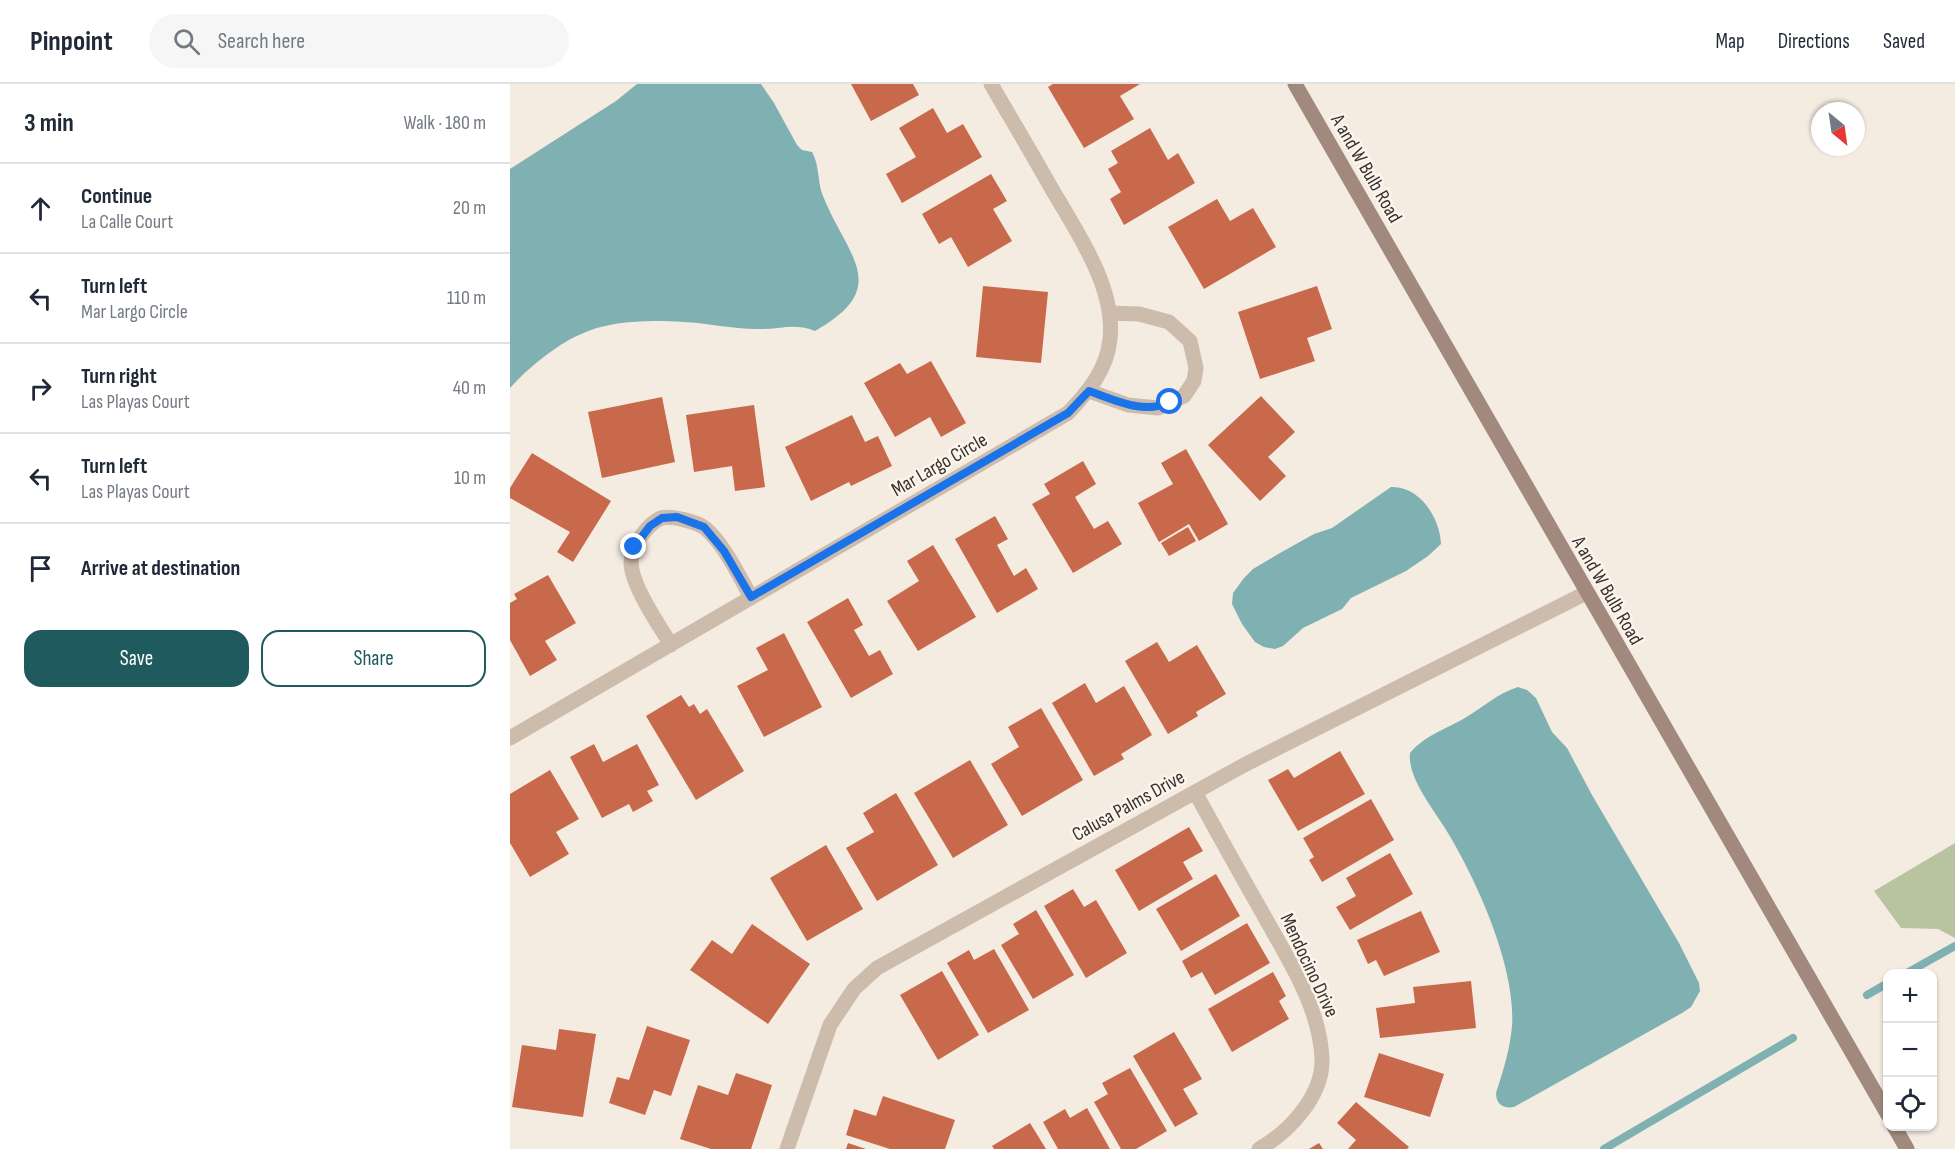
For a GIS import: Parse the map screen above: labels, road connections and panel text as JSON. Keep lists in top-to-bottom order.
{
  "streets": {
    "street": [
      "A and W Bulb Road",
      "Mar Largo Circle",
      "Calusa Palms Drive",
      "Mendocino Drive"
    ]
  },
  "crossings": [
    ["A and W Bulb Road", "Calusa Palms Drive"],
    ["Calusa Palms Drive", "Mendocino Drive"]
  ],
  "north": "bottom right",
  "page": {
    "header": "Pinpoint",
    "search": "Search here",
    "nav": ["Map", "Directions", "Saved"],
    "heading": ["3 min", "Walk · 180 m"],
    "list": [
      ["Continue", "La Calle Court", "20 m"],
      ["Turn left", "Mar Largo Circle", "110 m"],
      ["Turn right", "Las Playas Court", "40 m"],
      ["Turn left", "Las Playas Court", "10 m"],
      "Arrive at destination"
    ],
    "buttons": ["Save", "Share"],
    "map_buttons": ["+", "−"]
  }
}
